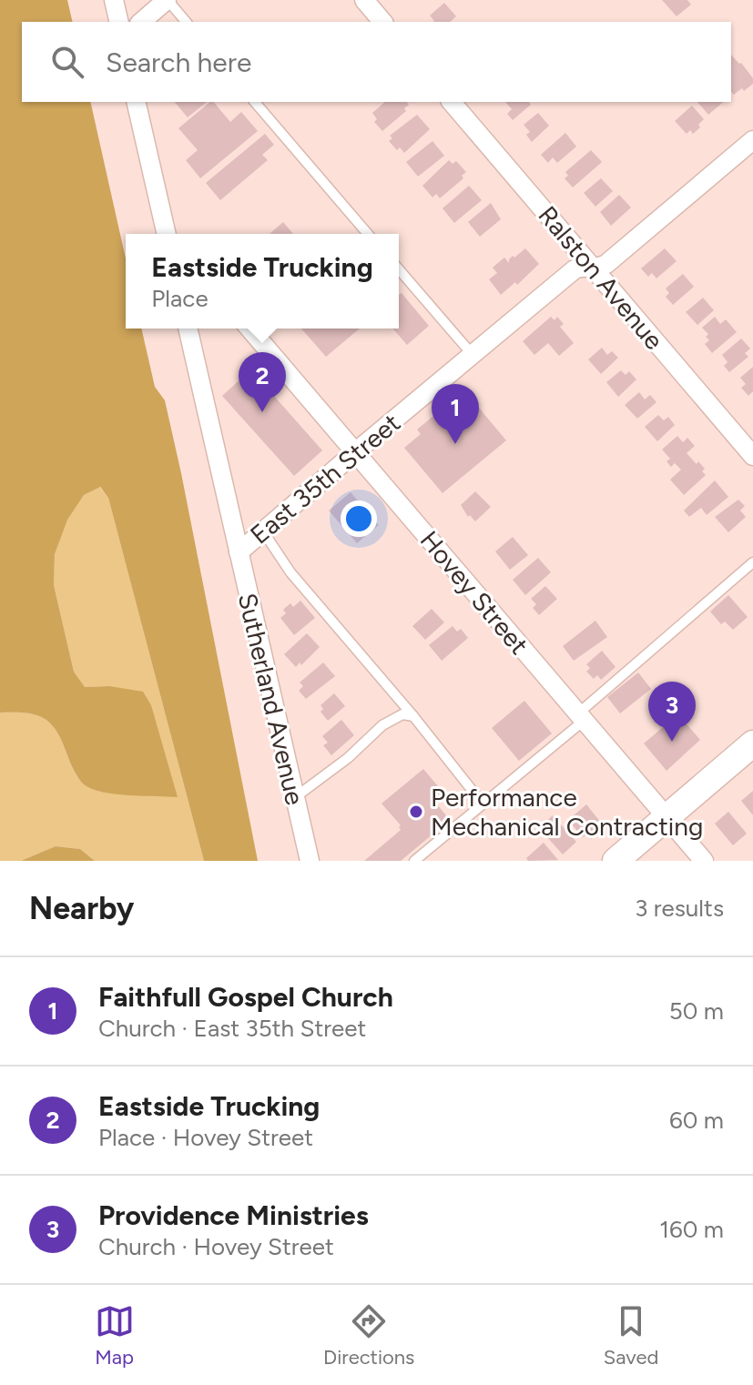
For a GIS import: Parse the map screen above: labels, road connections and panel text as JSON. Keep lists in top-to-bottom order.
{
  "streets": {
    "street": [
      "Ralston Avenue",
      "East 35th Street",
      "Hovey Street",
      "Sutherland Avenue"
    ]
  },
  "crossings": [
    ["Ralston Avenue", "East 35th Street"],
    ["East 35th Street", "Hovey Street"],
    ["East 35th Street", "Sutherland Avenue"]
  ],
  "places": ["Performance Mechanical Contracting"],
  "page": {
    "search": "Search here",
    "popup": ["Eastside Trucking", "Place"],
    "pins": ["2", "1", "3"],
    "heading": ["Nearby", "3 results"],
    "list": [
      {
        "mark": "1",
        "name": "Faithfull Gospel Church",
        "note": "Church · East 35th Street",
        "value": "50 m"
      },
      {
        "mark": "2",
        "name": "Eastside Trucking",
        "note": "Place · Hovey Street",
        "value": "60 m"
      },
      {
        "mark": "3",
        "name": "Providence Ministries",
        "note": "Church · Hovey Street",
        "value": "160 m"
      }
    ],
    "nav": ["Map", "Directions", "Saved"]
  }
}
